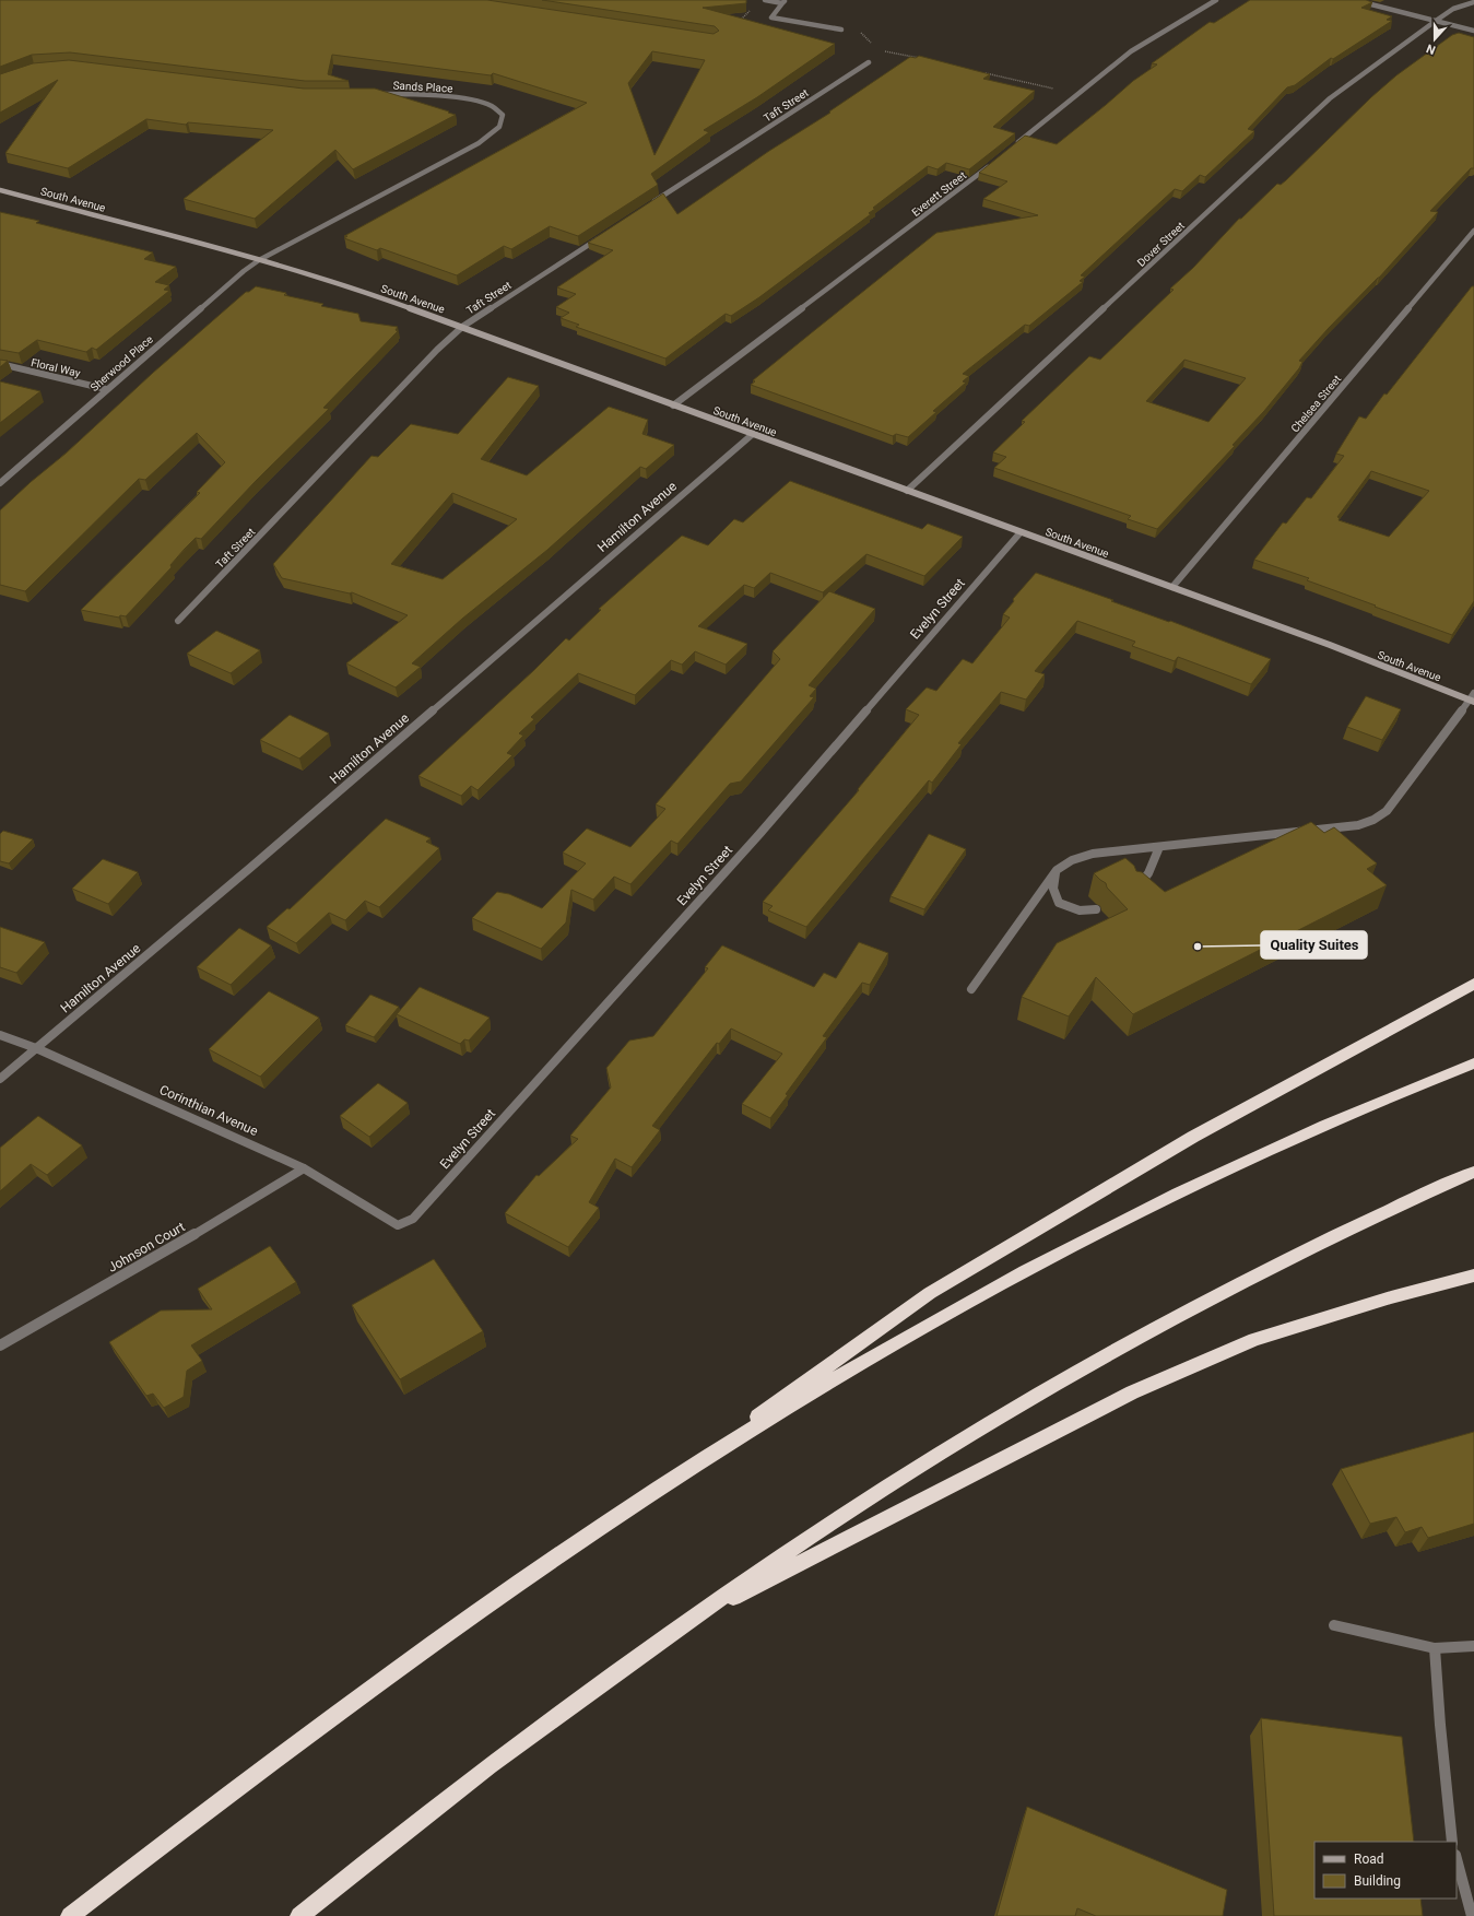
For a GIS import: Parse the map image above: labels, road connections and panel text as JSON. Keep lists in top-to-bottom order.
{
  "streets": {
    "main road": ["South Avenue"],
    "street": [
      "Sands Place",
      "Taft Street",
      "Everett Street",
      "Dover Street",
      "Sherwood Place",
      "Floral Way",
      "Chelsea Street",
      "Hamilton Avenue",
      "Evelyn Street",
      "Corinthian Avenue",
      "Johnson Court"
    ]
  },
  "crossings": [
    ["Sands Place", "South Avenue"],
    ["Sands Place", "Sherwood Place"],
    ["Taft Street", "South Avenue"],
    ["Everett Street", "South Avenue"],
    ["South Avenue", "Dover Street"],
    ["South Avenue", "Sherwood Place"],
    ["South Avenue", "Chelsea Street"],
    ["South Avenue", "Hamilton Avenue"],
    ["South Avenue", "Evelyn Street"],
    ["Sherwood Place", "Floral Way"],
    ["Hamilton Avenue", "Corinthian Avenue"],
    ["Evelyn Street", "Corinthian Avenue"],
    ["Corinthian Avenue", "Johnson Court"]
  ],
  "places": ["Quality Suites"],
  "legend": ["Road", "Building"],
  "north": "bottom"
}
